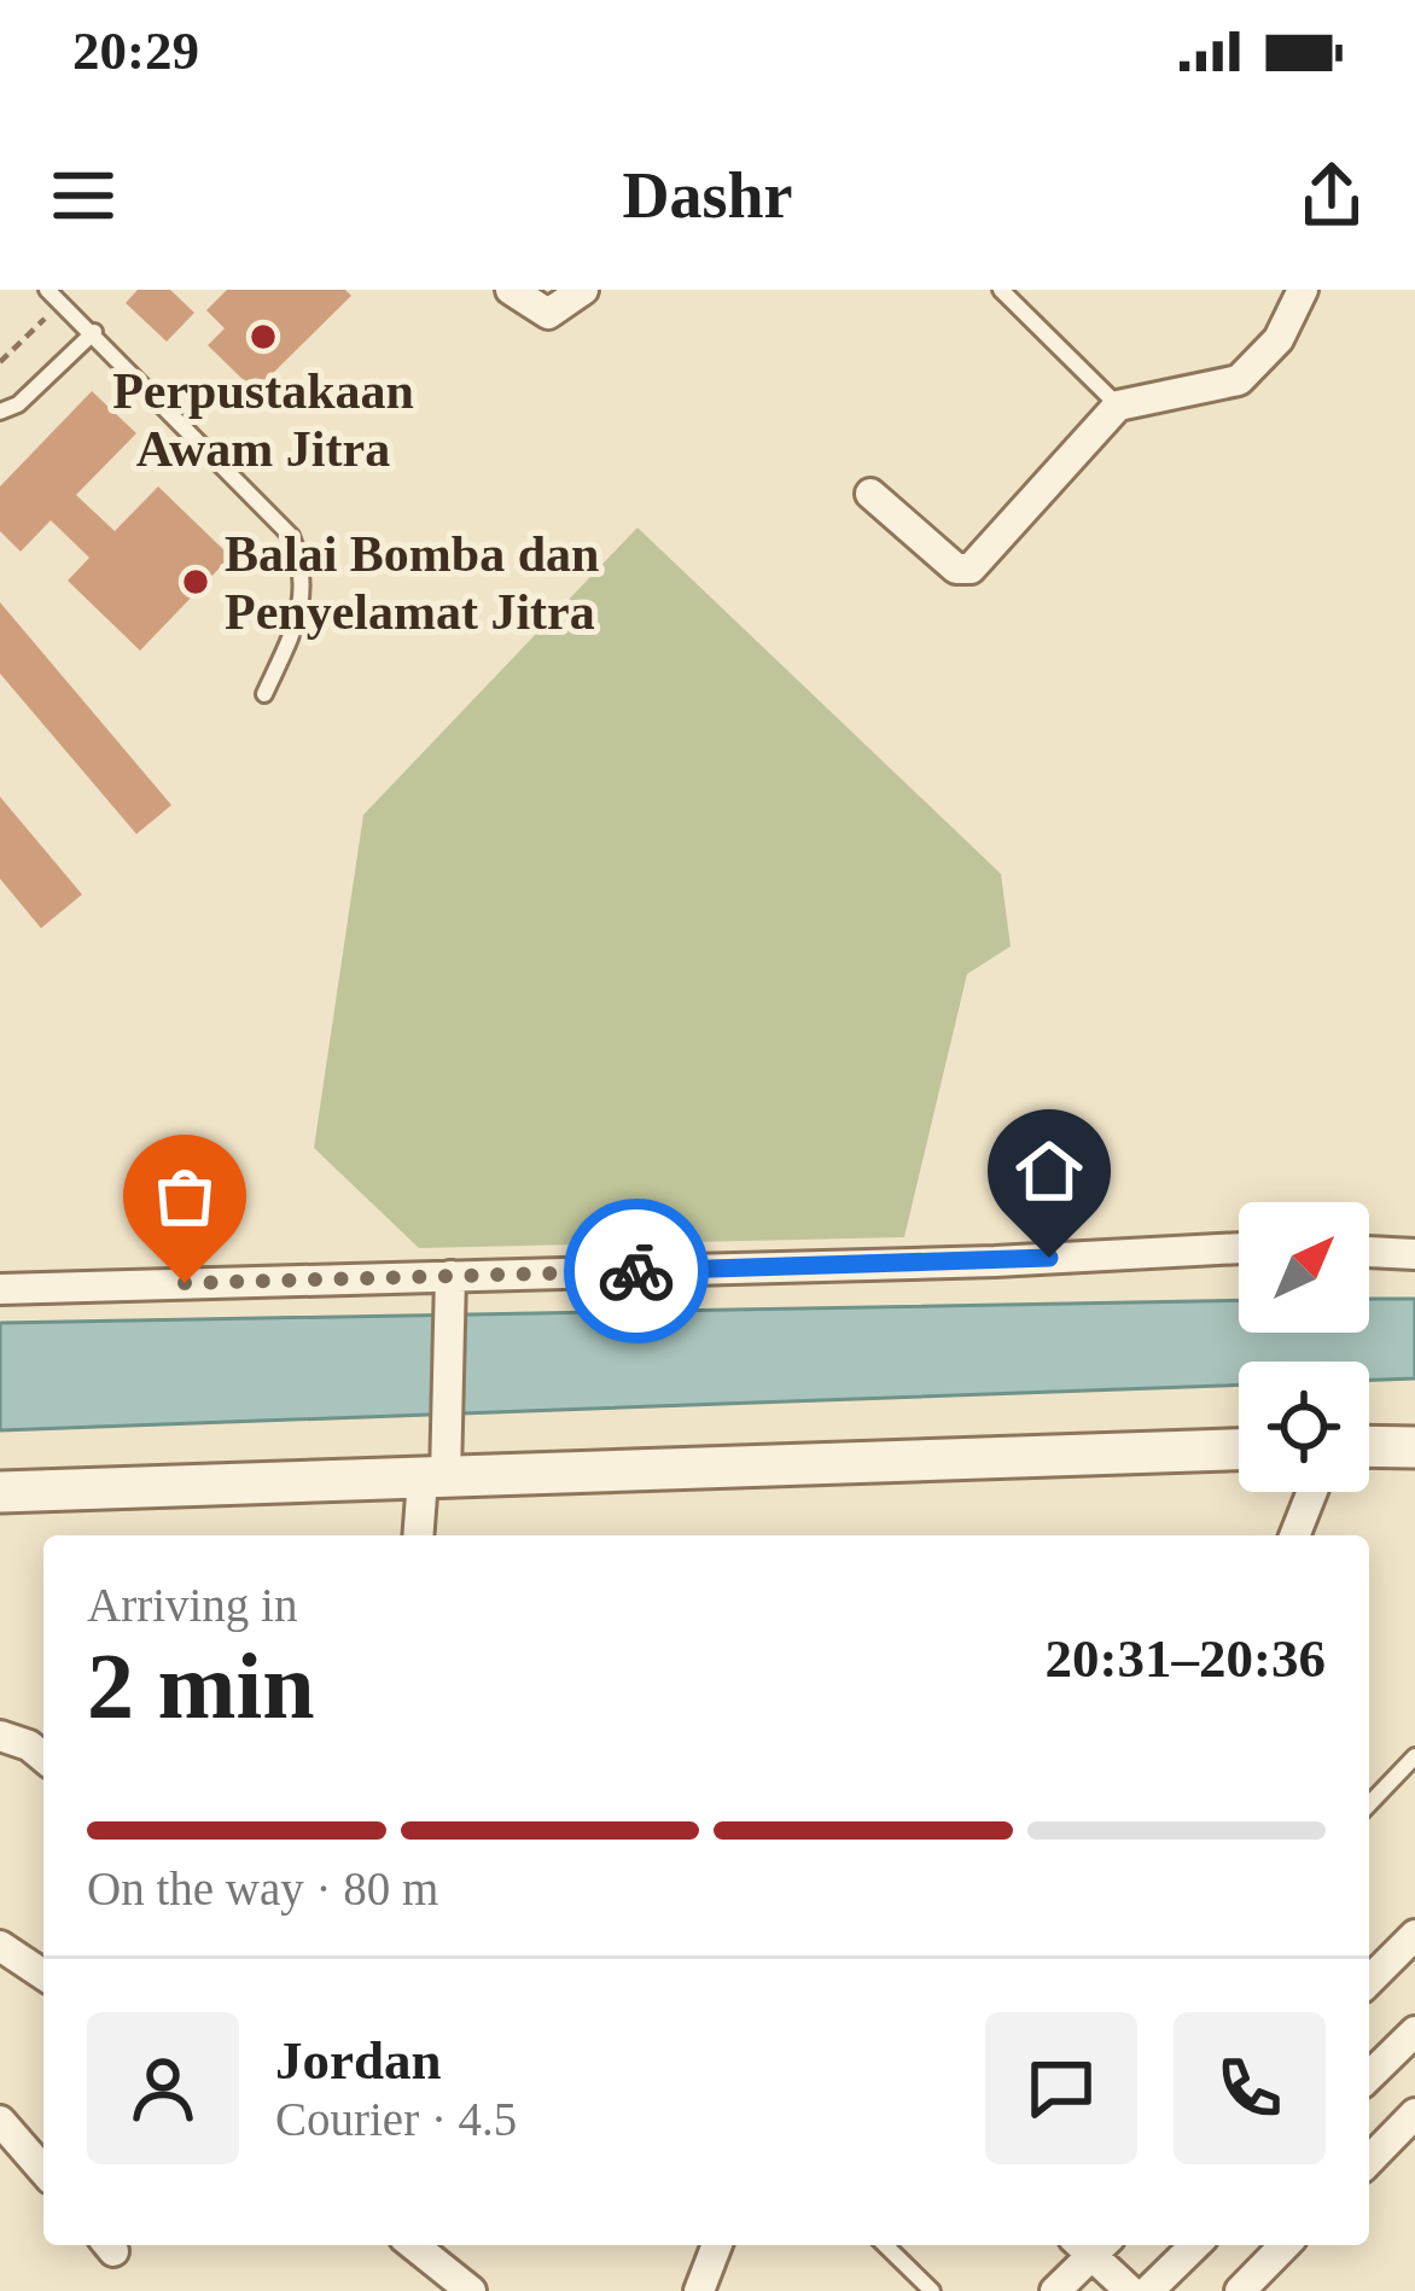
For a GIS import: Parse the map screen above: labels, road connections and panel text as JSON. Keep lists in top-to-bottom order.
{
  "places": ["Perpustakaan Awam Jitra", "Balai Bomba dan Penyelamat Jitra"],
  "north": "top right",
  "page": {
    "status": "20:29",
    "header": "Dashr",
    "heading": ["2 min", "Arriving in", "20:31–20:36"],
    "panel": ["Jordan", "Courier · 4.5"],
    "bar": "On the way · 80 m"
  }
}
